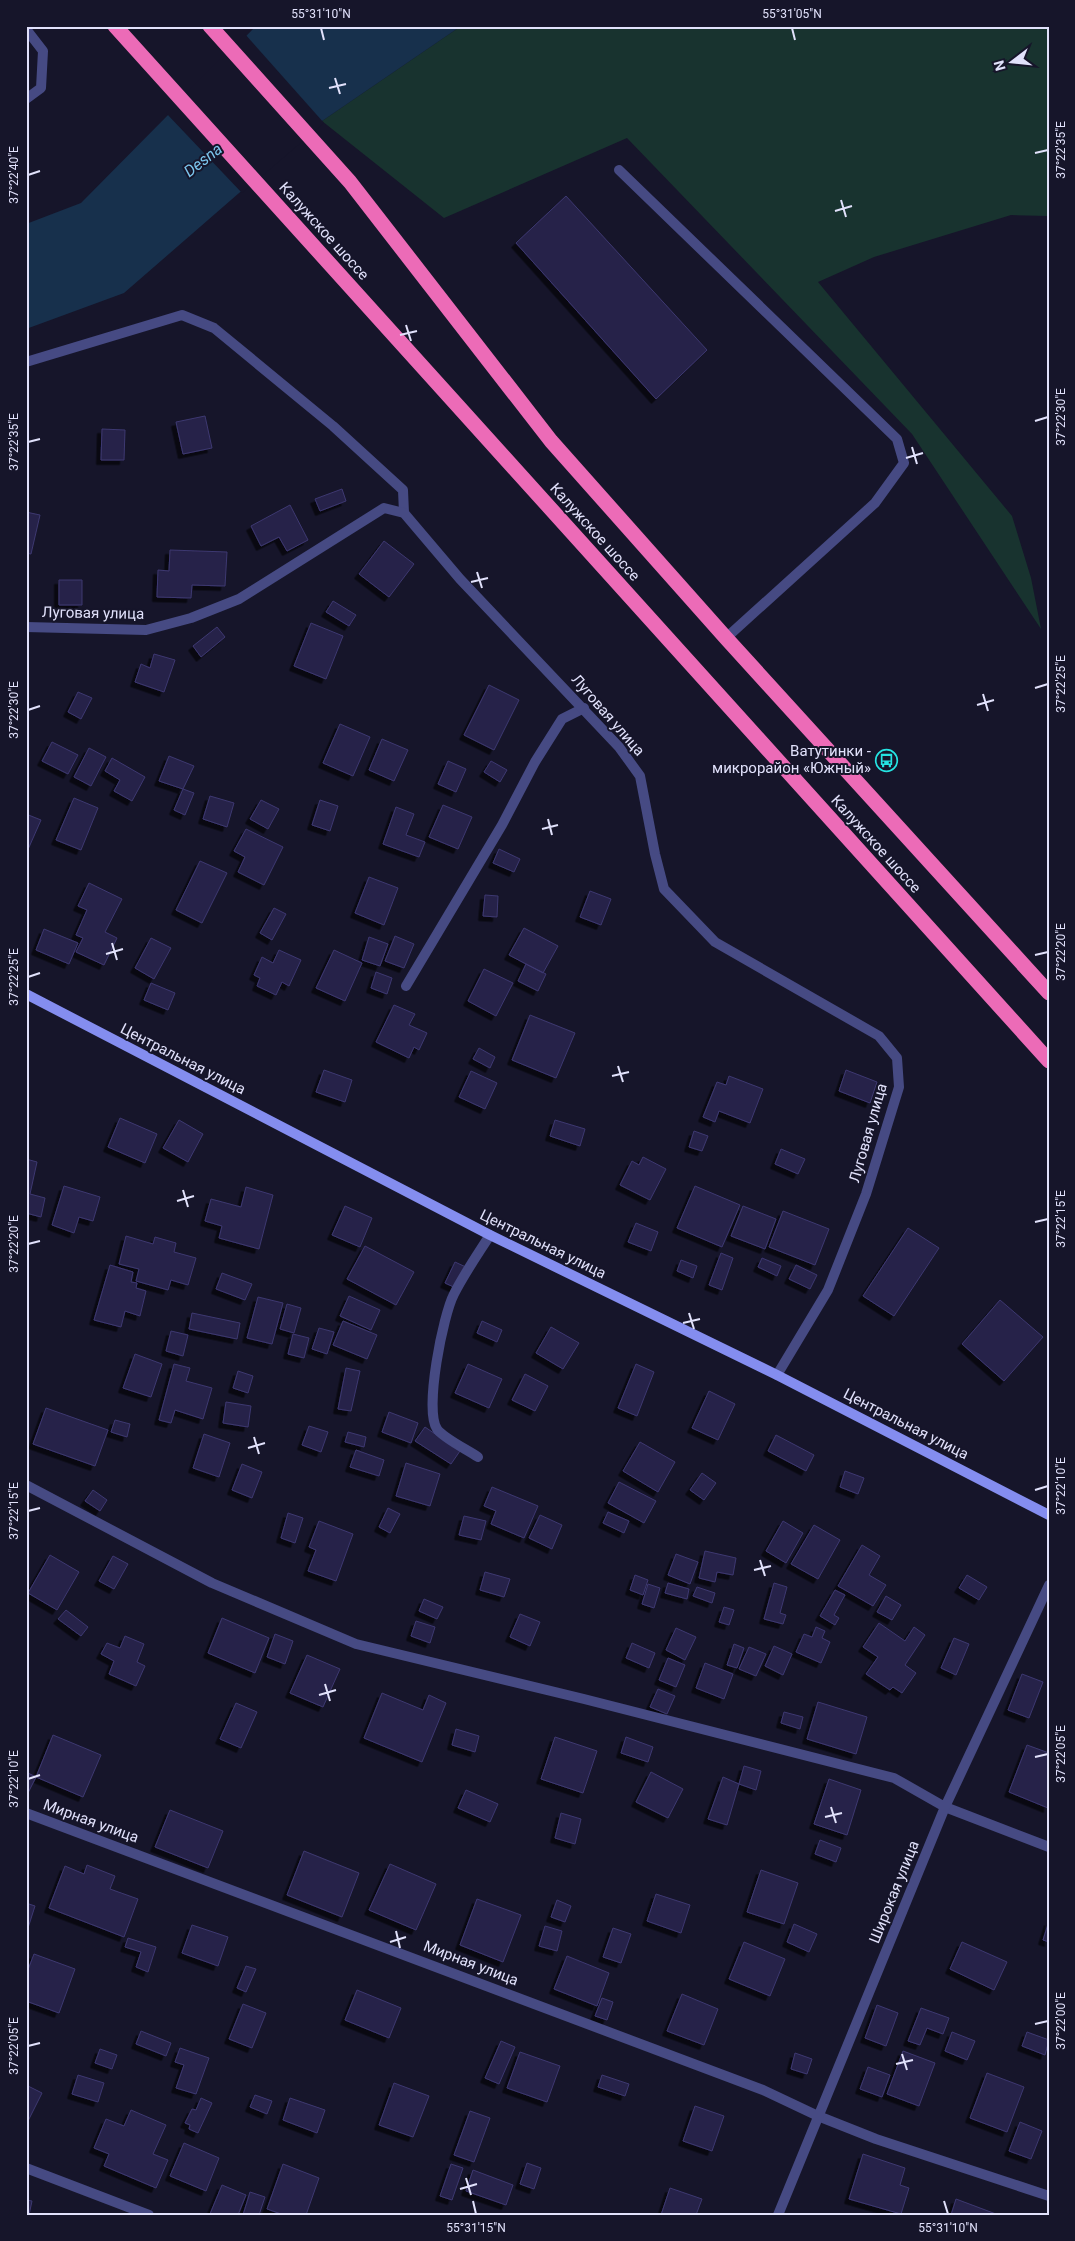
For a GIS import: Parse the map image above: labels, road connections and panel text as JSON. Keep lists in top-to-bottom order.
{
  "streets": {
    "highway": ["Калужское шоссе"],
    "street": [
      "Луговая улица",
      "Центральная улица",
      "Мирная улица",
      "Широкая улица"
    ]
  },
  "crossings": [
    ["Луговая улица", "Центральная улица"],
    ["Мирная улица", "Широкая улица"]
  ],
  "water": ["Desna"],
  "places": {
    "bus stop": ["Ватутинки - микрорайон «Южный»"]
  },
  "north": "left",
  "coordinates": [
    "55°31'10\"N",
    "55°31'05\"N",
    "37°22'35\"E",
    "37°22'40\"E",
    "37°22'30\"E",
    "37°22'25\"E",
    "37°22'20\"E",
    "37°22'15\"E",
    "37°22'10\"E",
    "37°22'05\"E",
    "37°22'00\"E",
    "55°31'15\"N"
  ]
}
